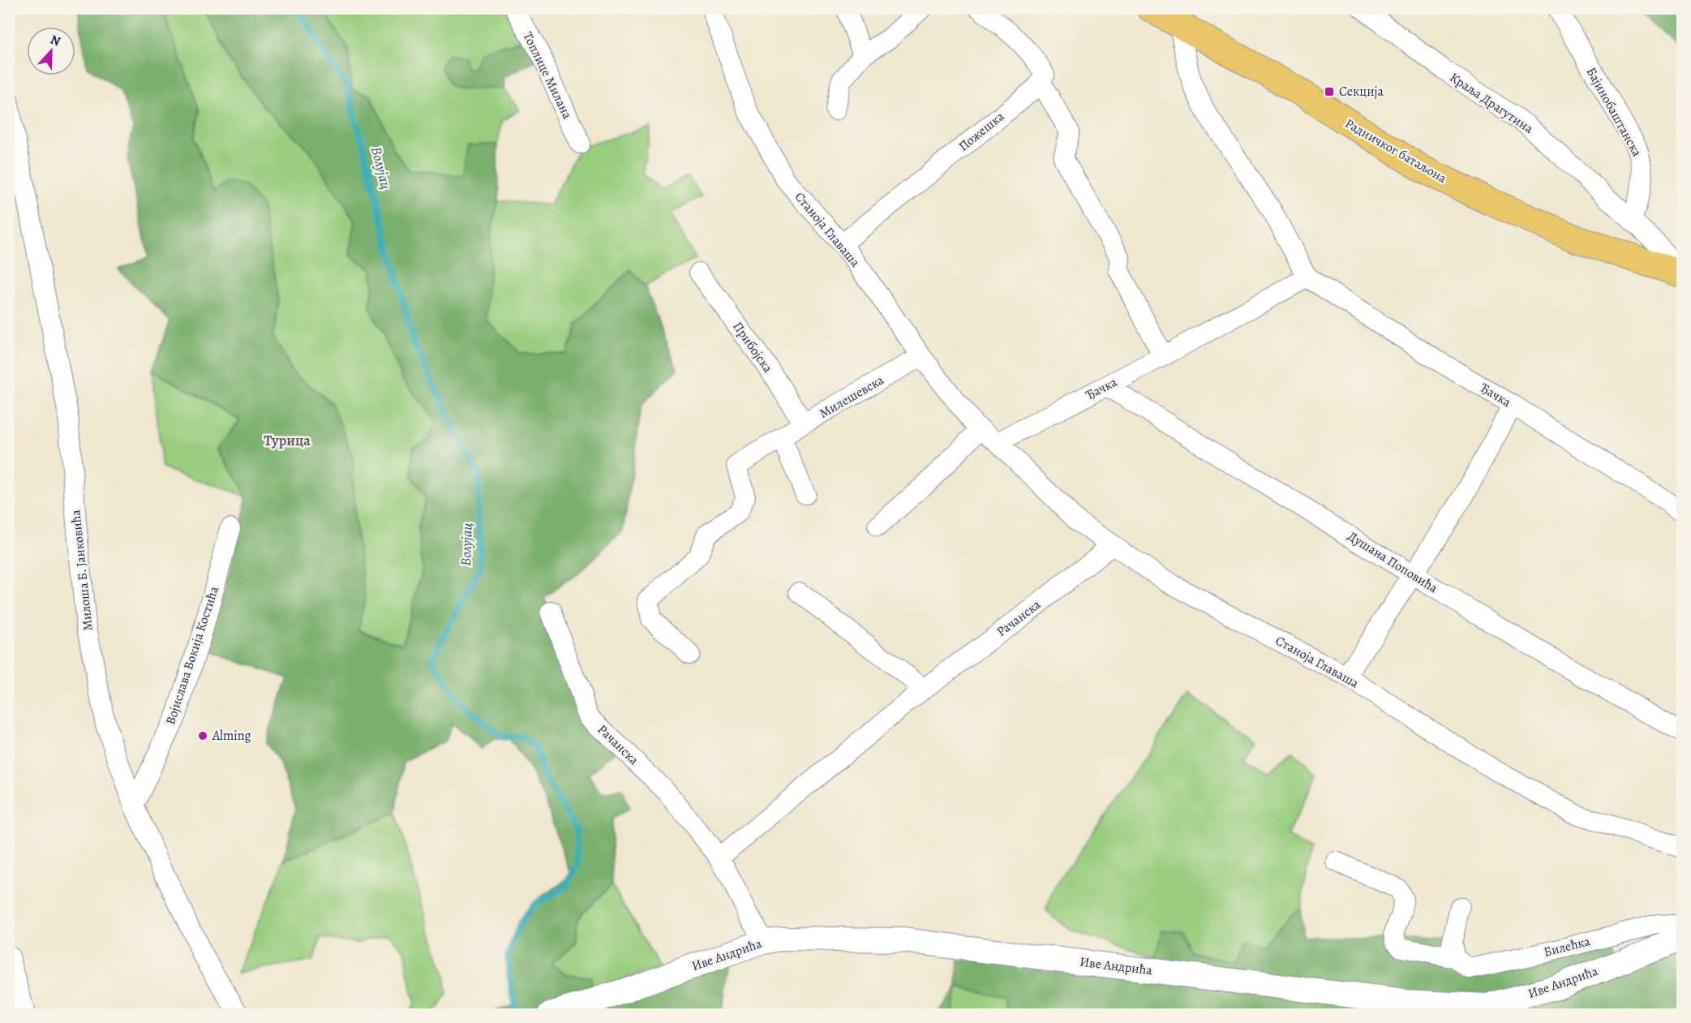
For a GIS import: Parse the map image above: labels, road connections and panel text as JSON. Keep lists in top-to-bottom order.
{
  "streets": {
    "main road": ["Радничког батаљона"],
    "street": [
      "Топлице Милана",
      "Краља Драгутина",
      "Бајинобаштанска",
      "Пожешка",
      "Станоја Главаша",
      "Прибојска",
      "Ђачка",
      "Милешевска",
      "Душана Поповића",
      "Милоша Б. Јанковића",
      "Рачанска",
      "Војислава Вокија Костића",
      "Билећка",
      "Иве Андрића"
    ]
  },
  "crossings": [
    ["Краља Драгутина", "Бајинобаштанска"],
    ["Краља Драгутина", "Радничког батаљона"],
    ["Пожешка", "Станоја Главаша"],
    ["Радничког батаљона", "Ђачка"],
    ["Станоја Главаша", "Ђачка"],
    ["Станоја Главаша", "Милешевска"],
    ["Станоја Главаша", "Рачанска"],
    ["Прибојска", "Милешевска"],
    ["Ђачка", "Душана Поповића"],
    ["Милоша Б. Јанковића", "Војислава Вокија Костића"],
    ["Рачанска", "Иве Андрића"]
  ],
  "districts": ["Турица"],
  "water": ["Волујац"],
  "places": {
    "transit": ["Секција"],
    "other": ["Alming"]
  },
  "north": "top"
}
